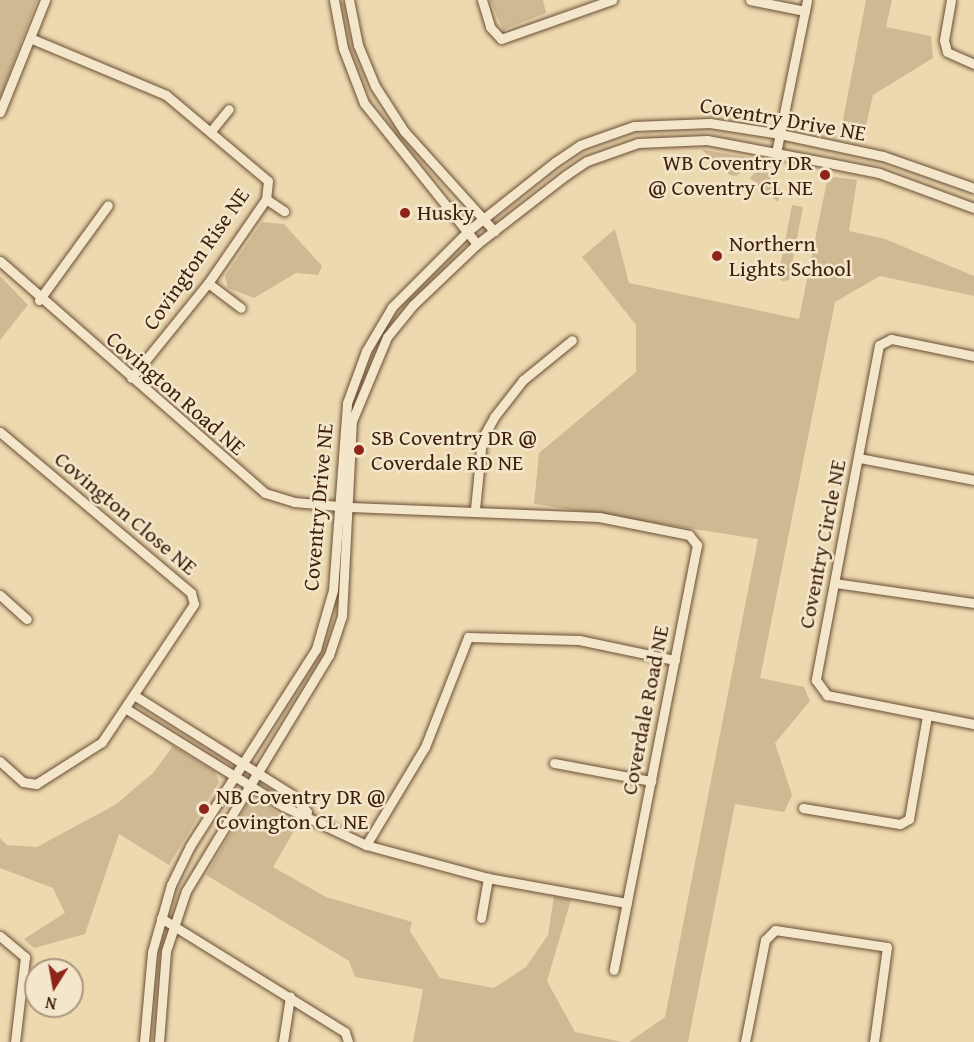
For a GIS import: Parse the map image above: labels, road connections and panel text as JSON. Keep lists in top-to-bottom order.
{
  "streets": {
    "street": [
      "Coventry Drive NE",
      "Covington Rise NE",
      "Covington Road NE",
      "Covington Close NE",
      "Coventry Circle NE",
      "Coverdale Road NE"
    ]
  },
  "crossings": [
    ["Coventry Drive NE", "Covington Road NE"],
    ["Coventry Drive NE", "Coverdale Road NE"],
    ["Covington Rise NE", "Covington Road NE"],
    ["Covington Road NE", "Coverdale Road NE"]
  ],
  "places": [
    "WB Coventry DR @ Coventry CL NE",
    "Husky",
    "Northern Lights School",
    "SB Coventry DR @ Coverdale RD NE",
    "NB Coventry DR @ Covington CL NE"
  ],
  "north": "bottom"
}
